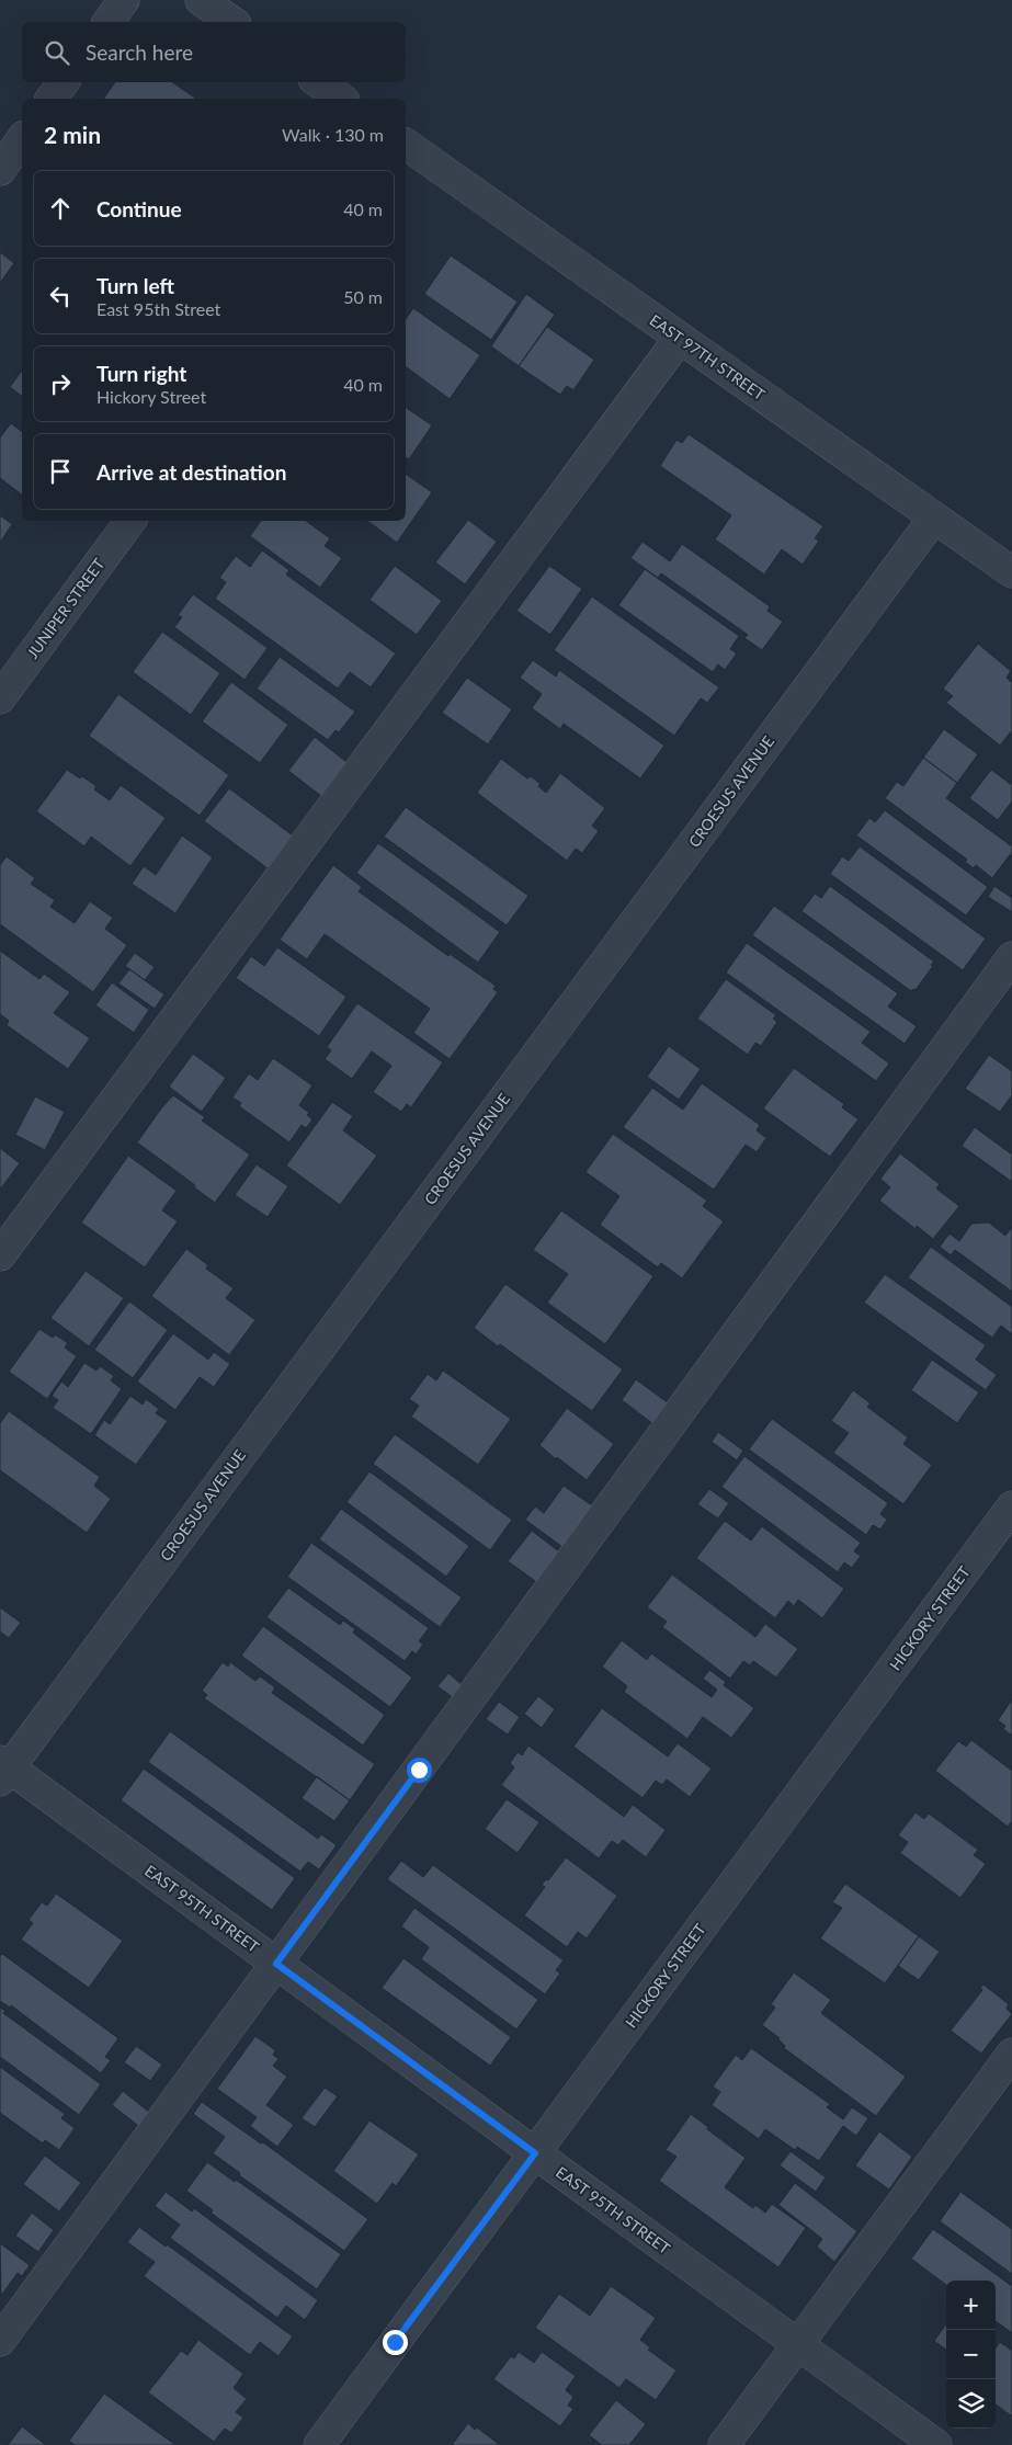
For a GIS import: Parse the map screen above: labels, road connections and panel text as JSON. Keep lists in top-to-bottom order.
{
  "streets": {
    "street": [
      "EAST 97TH STREET",
      "JUNIPER STREET",
      "CROESUS AVENUE",
      "HICKORY STREET",
      "EAST 95TH STREET"
    ]
  },
  "crossings": [
    ["EAST 97TH STREET", "CROESUS AVENUE"],
    ["CROESUS AVENUE", "EAST 95TH STREET"],
    ["HICKORY STREET", "EAST 95TH STREET"]
  ],
  "page": {
    "search": "Search here",
    "heading": ["2 min", "Walk · 130 m"],
    "list": [
      ["Continue", "40 m"],
      ["Turn left", "East 95th Street", "50 m"],
      ["Turn right", "Hickory Street", "40 m"],
      "Arrive at destination"
    ],
    "map_buttons": ["+", "−"]
  }
}
